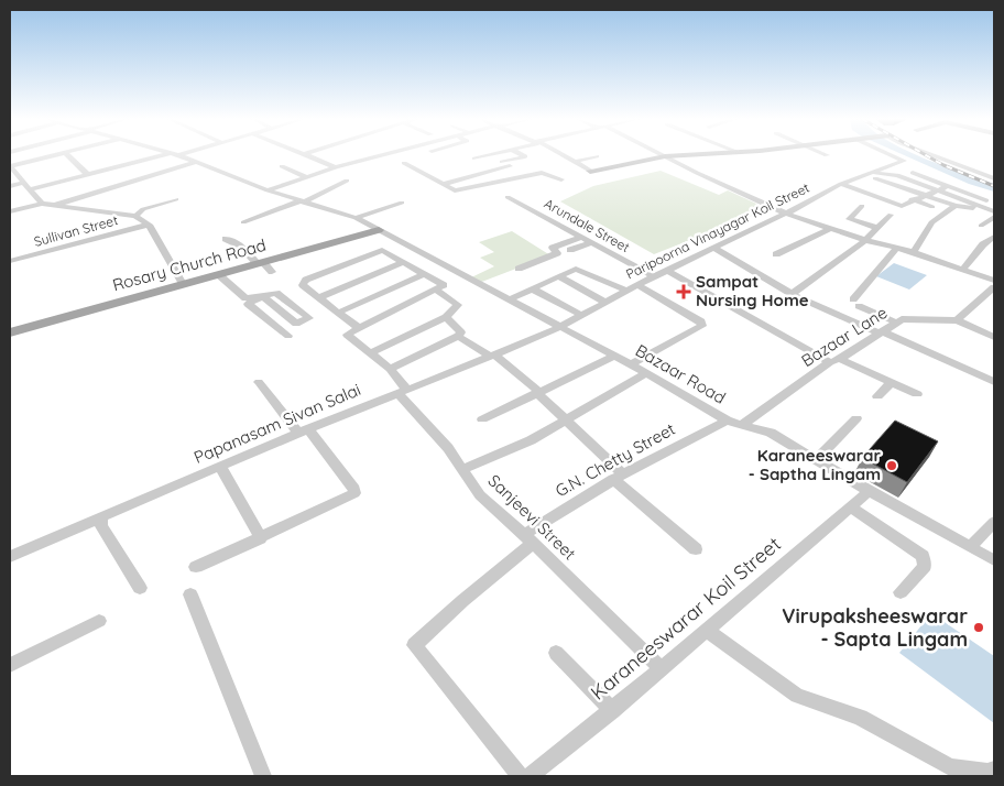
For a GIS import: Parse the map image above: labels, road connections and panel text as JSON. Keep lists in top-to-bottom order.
{
  "streets": {
    "main road": ["Rosary Church Road"],
    "street": [
      "Arundale Street",
      "Sullivan Street",
      "Paripoorna Vinayagar Koil Street",
      "Bazaar Lane",
      "Bazaar Road",
      "Papanasam Sivan Salai",
      "G.N. Chetty Street",
      "Sanjeevi Street",
      "Karaneeswarar Koil Street"
    ]
  },
  "crossings": [
    ["Arundale Street", "Paripoorna Vinayagar Koil Street"],
    ["Paripoorna Vinayagar Koil Street", "Bazaar Road"],
    ["Paripoorna Vinayagar Koil Street", "Papanasam Sivan Salai"],
    ["Rosary Church Road", "Bazaar Road"],
    ["Bazaar Lane", "Bazaar Road"],
    ["Bazaar Road", "Papanasam Sivan Salai"],
    ["Bazaar Road", "G.N. Chetty Street"],
    ["Bazaar Road", "Karaneeswarar Koil Street"],
    ["Papanasam Sivan Salai", "Sanjeevi Street"],
    ["G.N. Chetty Street", "Sanjeevi Street"],
    ["Sanjeevi Street", "Karaneeswarar Koil Street"]
  ],
  "places": {
    "health": ["Sampat Nursing Home"],
    "other": ["Karaneeswarar - Saptha Lingam", "Virupaksheeswarar - Sapta Lingam"]
  }
}
